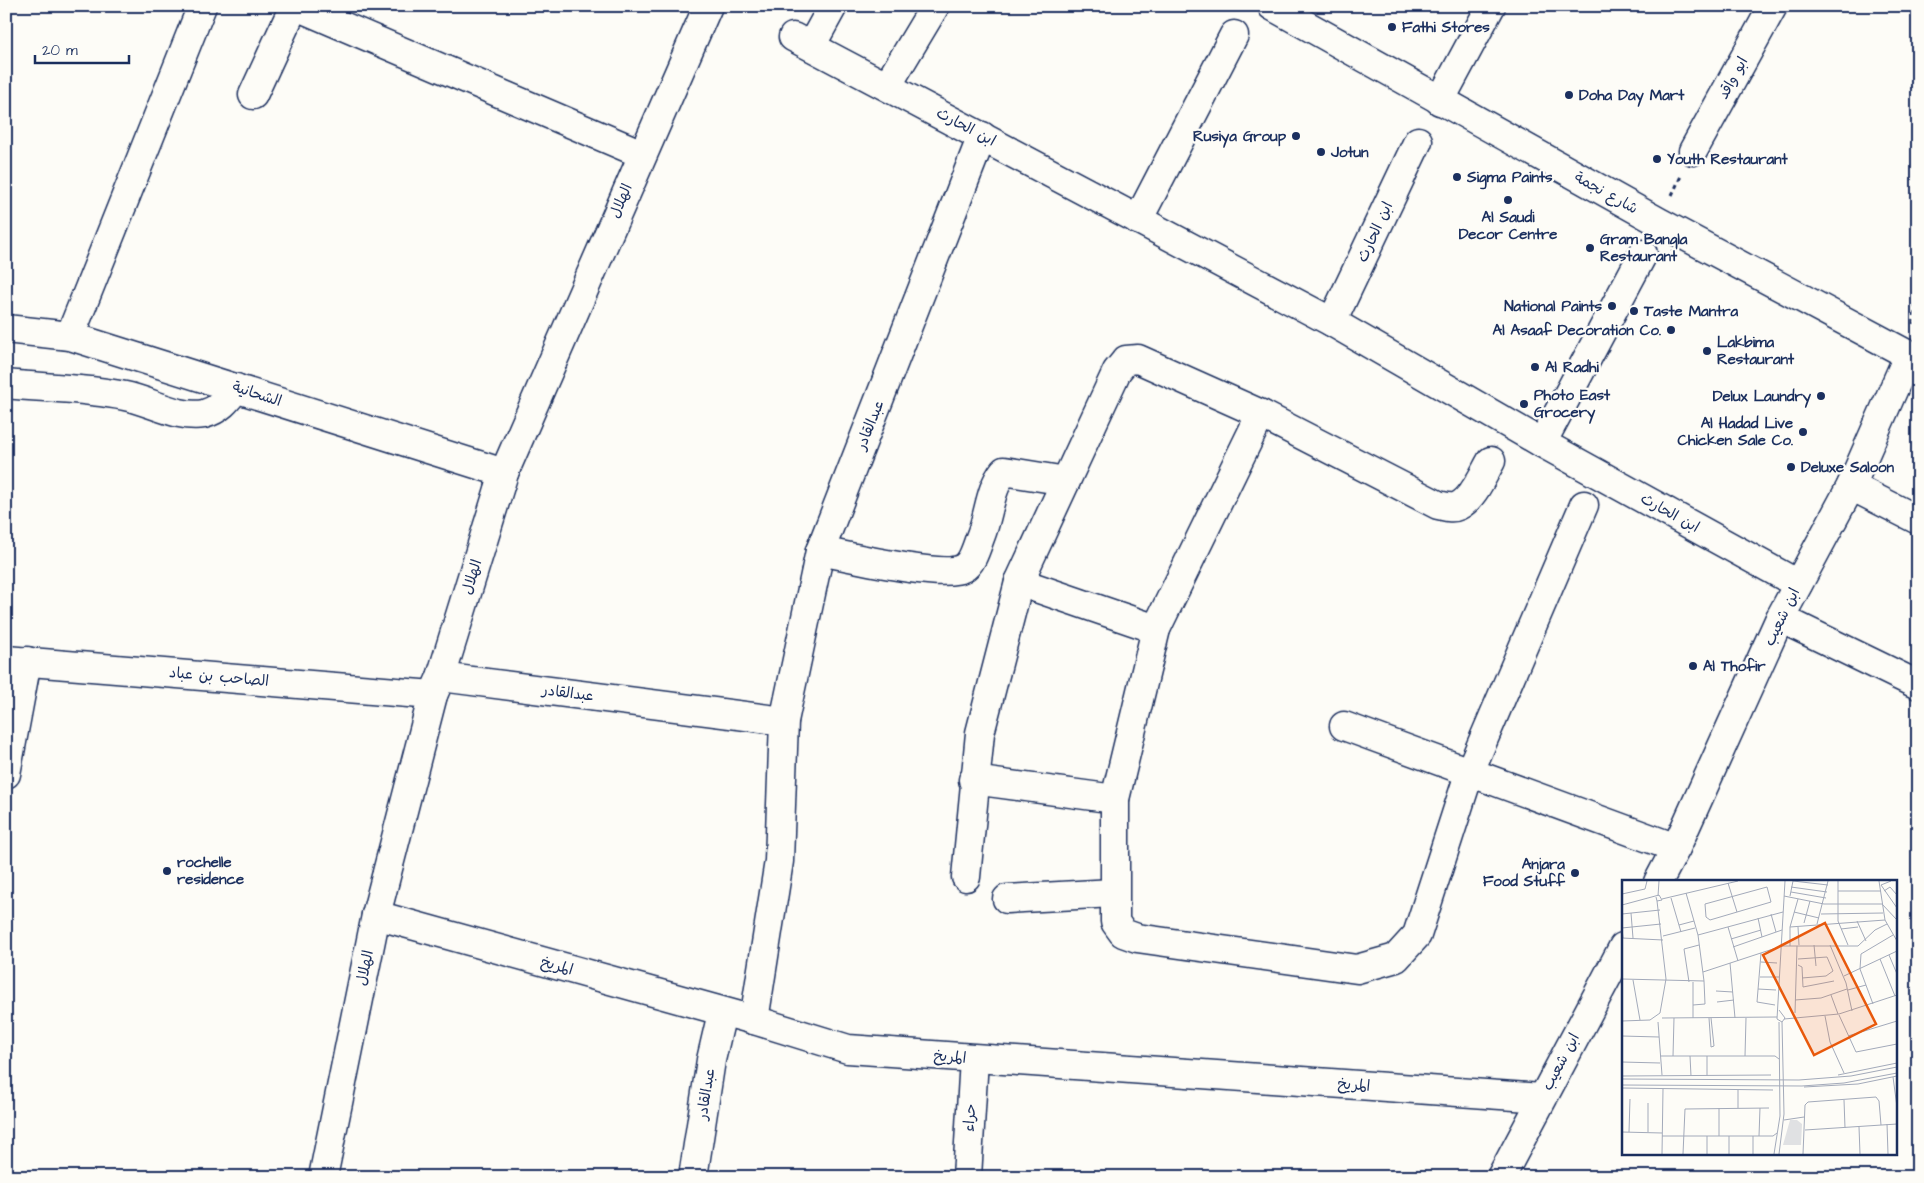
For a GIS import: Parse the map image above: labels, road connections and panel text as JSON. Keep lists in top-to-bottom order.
{
  "streets": {
    "street": [
      "ابو واقد",
      "ابن الحارث",
      "شارع نجمة",
      "الهلال",
      "الشحانية",
      "عبدالقادر",
      "ابن شعيب",
      "الصاحب بن عباد",
      "المريخ",
      "حراء"
    ]
  },
  "crossings": [
    ["ابن الحارث", "عبدالقادر"],
    ["ابن الحارث", "ابن شعيب"],
    ["شارع نجمة", "ابن شعيب"],
    ["الهلال", "الشحانية"],
    ["الهلال", "عبدالقادر"],
    ["الهلال", "الصاحب بن عباد"],
    ["الهلال", "المريخ"],
    ["عبدالقادر", "الصاحب بن عباد"],
    ["عبدالقادر", "المريخ"],
    ["ابن شعيب", "المريخ"],
    ["المريخ", "حراء"]
  ],
  "places": [
    "Fathi Stores",
    "Doha Day Mart",
    "Rusiya Group",
    "Jotun",
    "Youth Restaurant",
    "Sigma Paints",
    "Al Saudi Decor Centre",
    "Gram Bangla Restaurant",
    "National Paints",
    "Taste Mantra",
    "Al Asaaf Decoration Co.",
    "Lakbima Restaurant",
    "Al Radhi",
    "Delux Laundry",
    "Photo East Grocery",
    "Al Hadad Live Chicken Sale Co.",
    "Deluxe Saloon",
    "Al Thofir",
    "rochelle residence",
    "Anjara Food Stuff"
  ],
  "scale_bar": "20 m"
}
